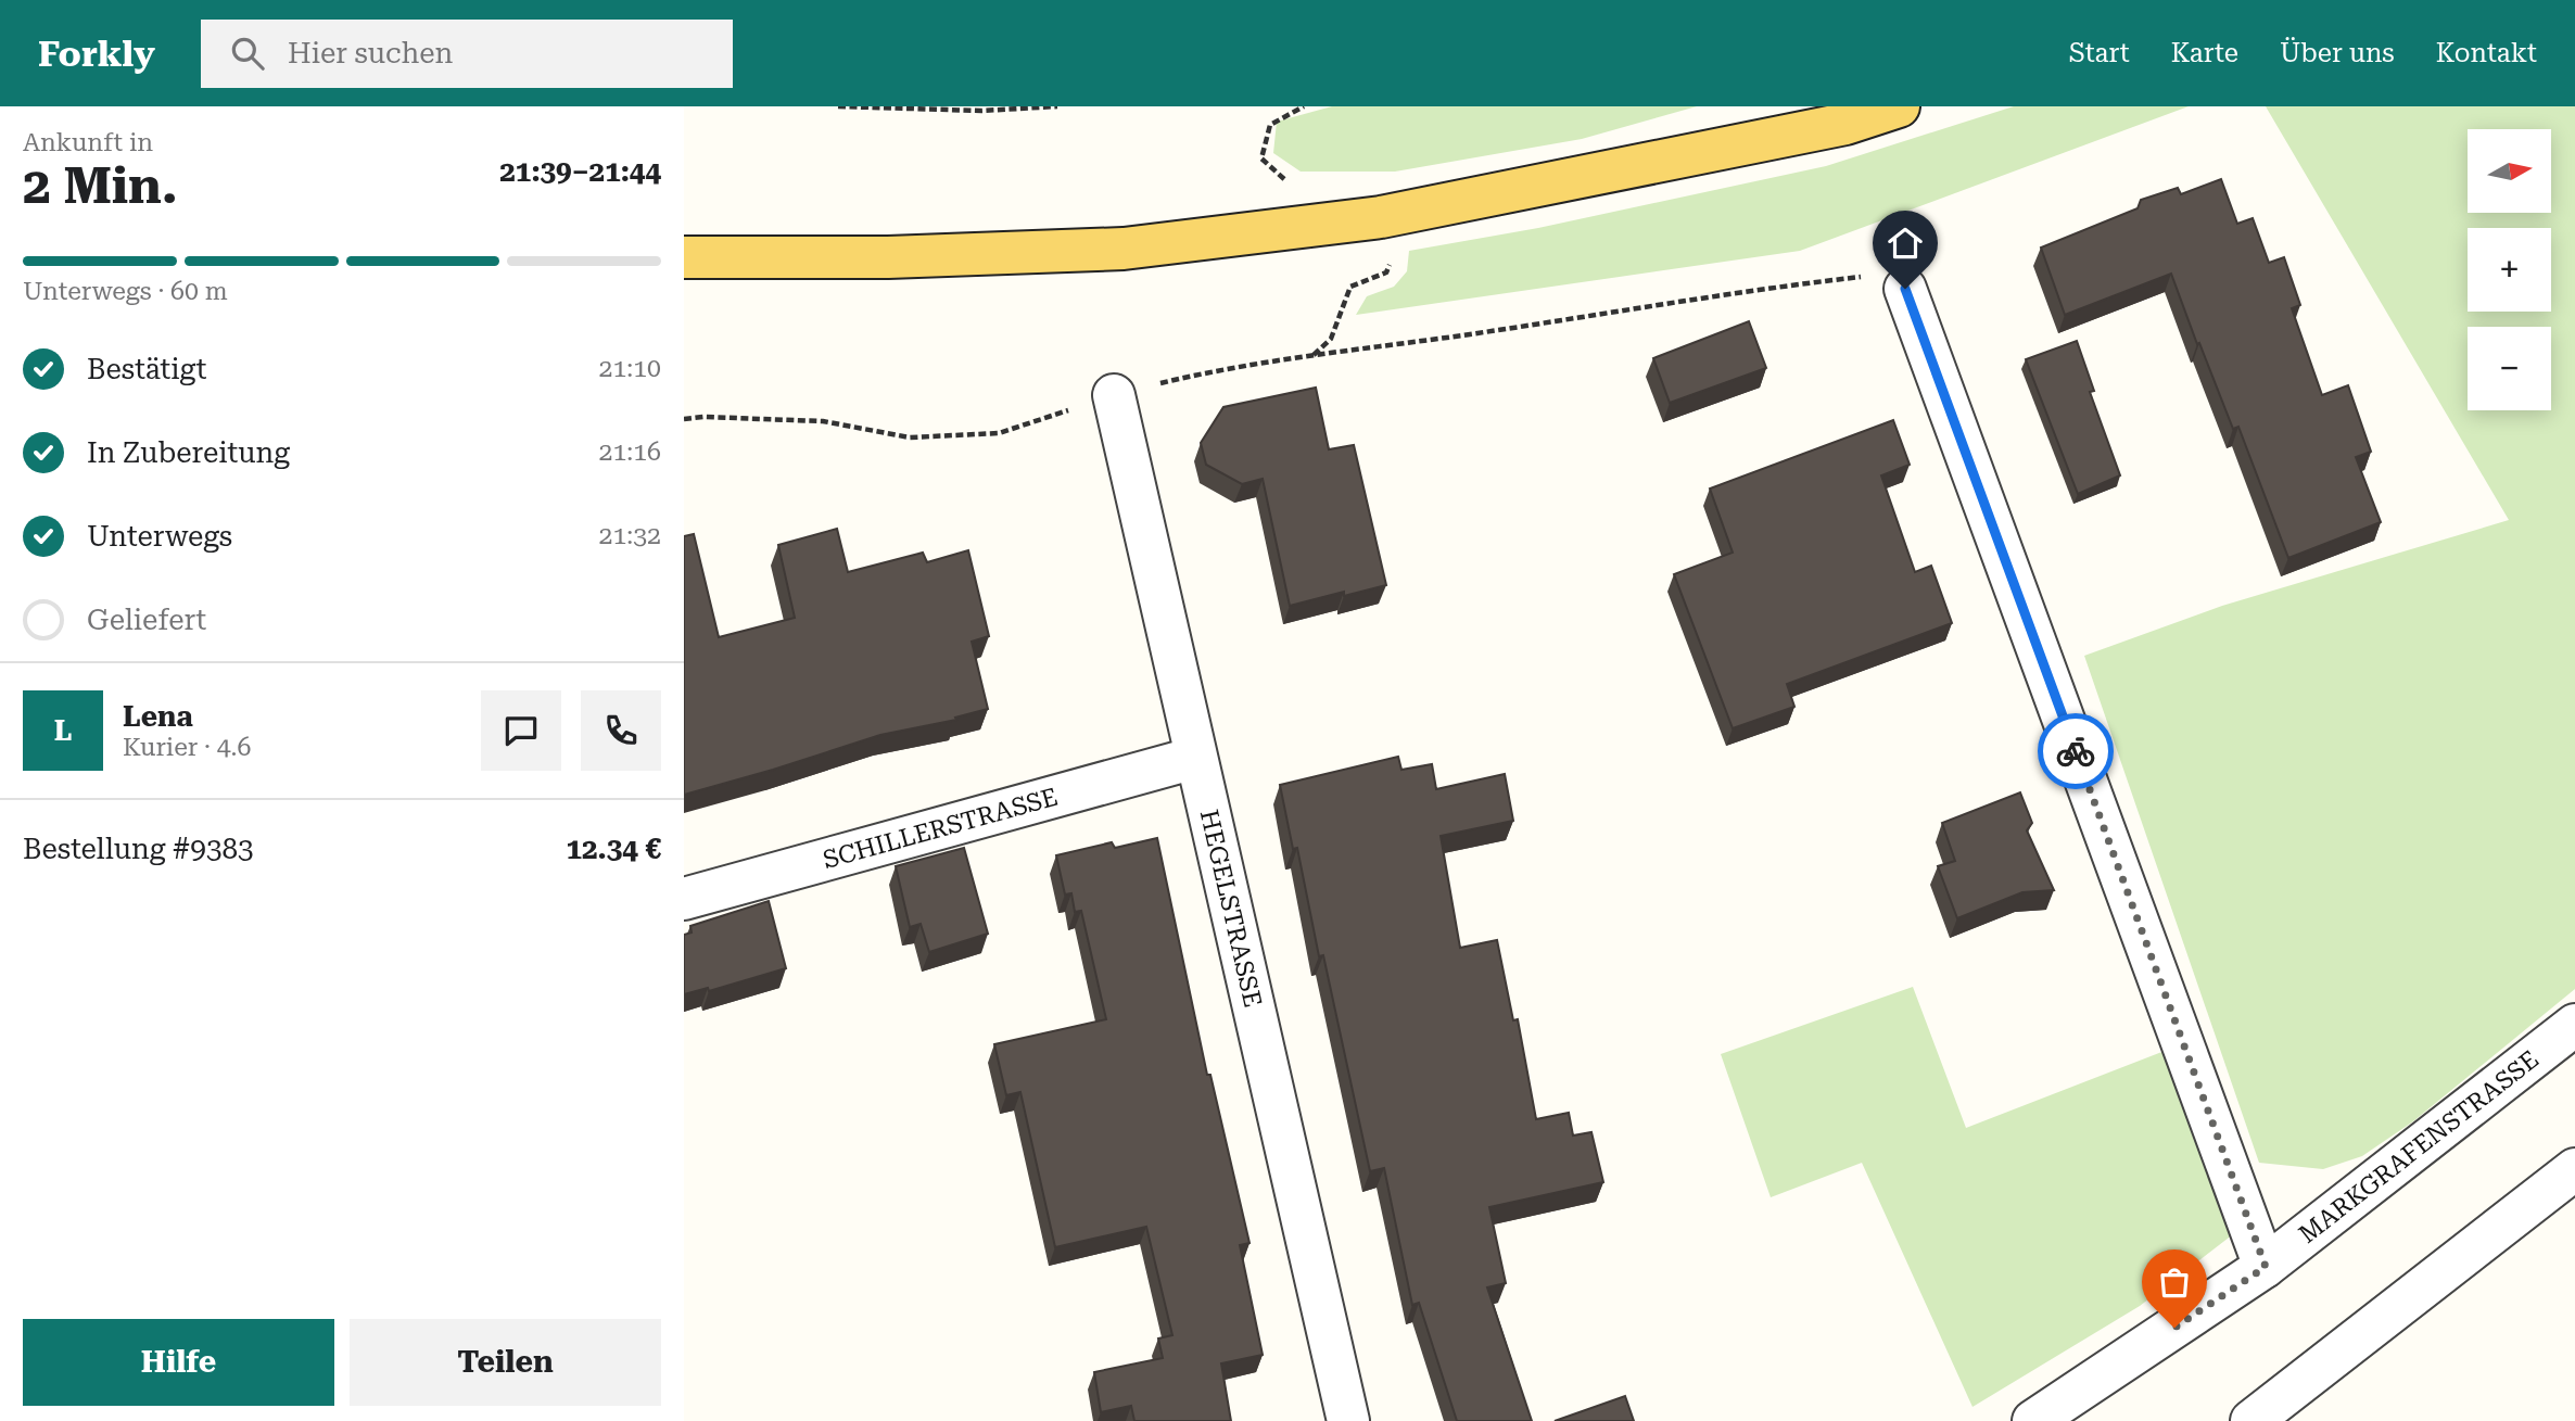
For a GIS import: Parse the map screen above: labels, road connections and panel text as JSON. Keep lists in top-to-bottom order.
{
  "streets": {
    "street": ["SCHILLERSTRASSE", "HEGELSTRASSE", "MARKGRAFENSTRASSE"]
  },
  "crossings": [
    ["SCHILLERSTRASSE", "HEGELSTRASSE"]
  ],
  "north": "right",
  "page": {
    "header": "Forkly",
    "search": "Hier suchen",
    "nav": [
      "Start",
      "Karte",
      "Über uns",
      "Kontakt"
    ],
    "heading": ["2 Min.", "Ankunft in", "21:39–21:44"],
    "panel": [
      "Lena",
      "Kurier · 4.6",
      "Bestellung #9383",
      "12.34 €"
    ],
    "map_buttons": ["+", "−"],
    "bar": "Unterwegs · 60 m",
    "list": [
      ["Bestätigt", "21:10"],
      ["In Zubereitung", "21:16"],
      ["Unterwegs", "21:32"],
      "Geliefert"
    ],
    "round": "L",
    "buttons": ["Hilfe", "Teilen"]
  }
}
